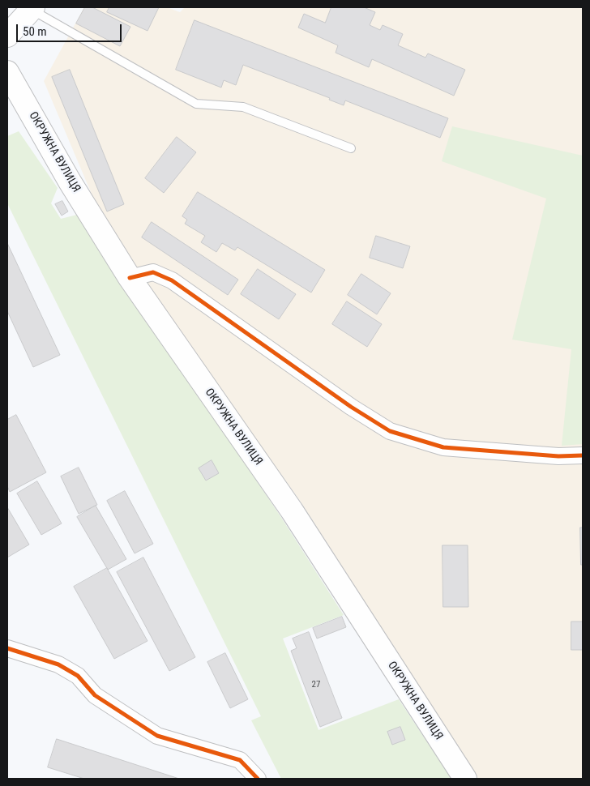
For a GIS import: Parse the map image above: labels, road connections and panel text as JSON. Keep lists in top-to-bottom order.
{
  "streets": {
    "main road": ["ОКРУЖНА ВУЛИЦЯ"]
  },
  "house_numbers": ["27"],
  "scale_bar": "50 m"
}
